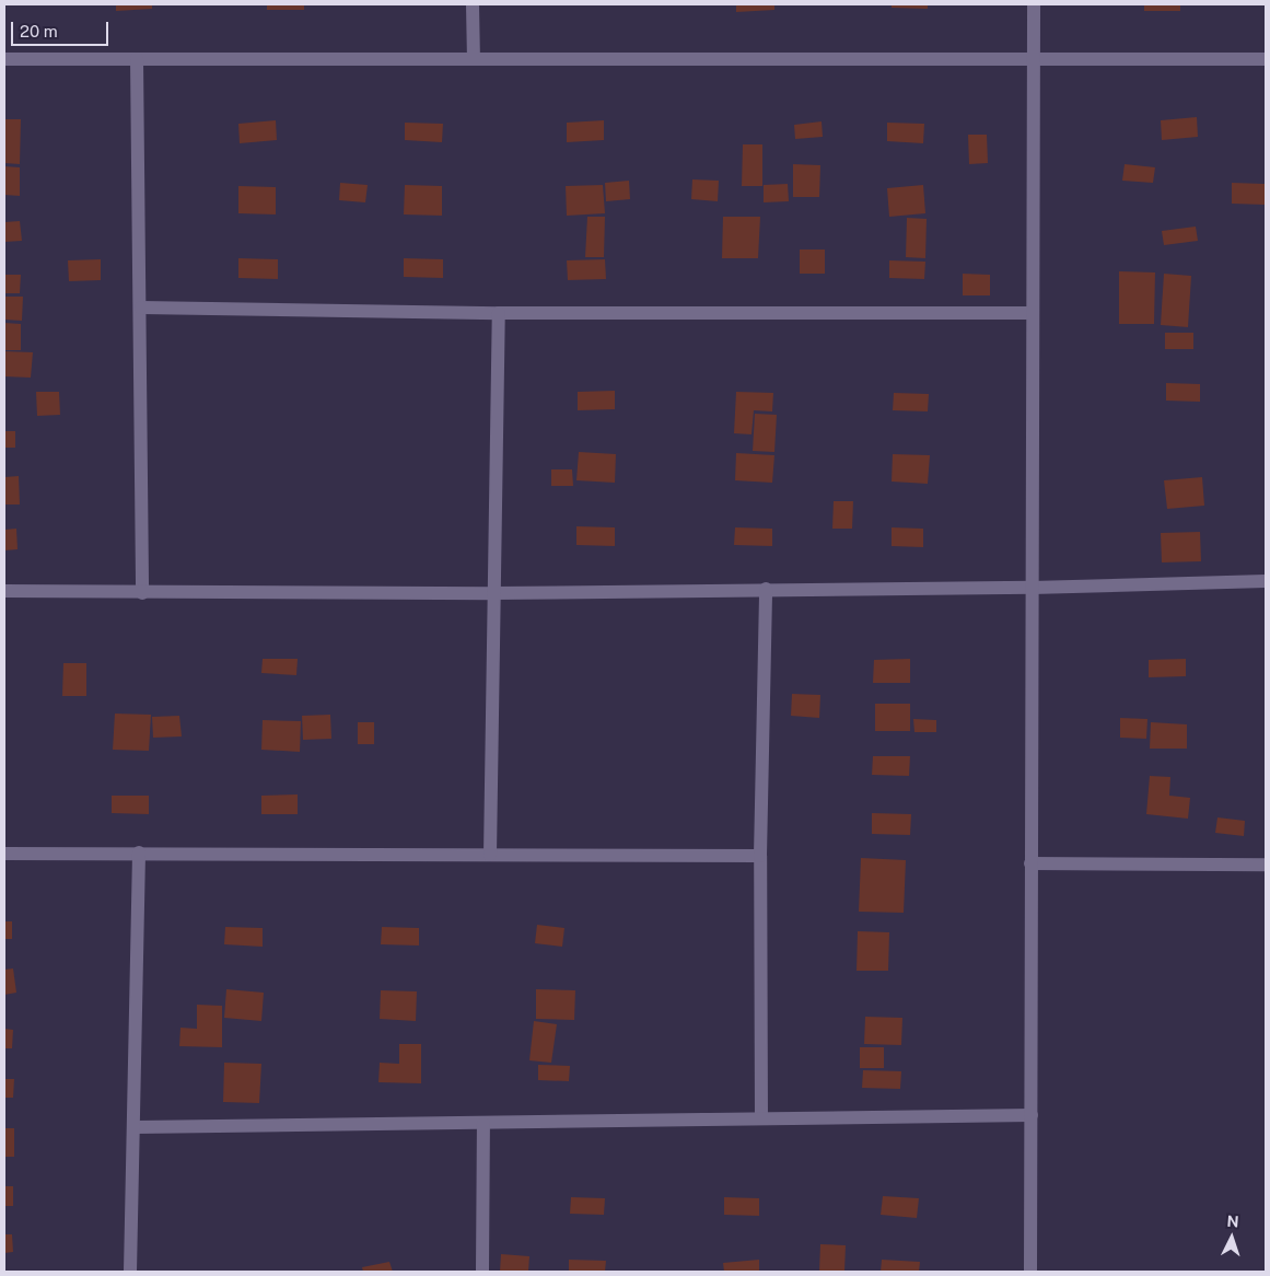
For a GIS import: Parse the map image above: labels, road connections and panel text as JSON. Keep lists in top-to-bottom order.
{
  "scale_bar": "20 m",
  "north": "top"
}
